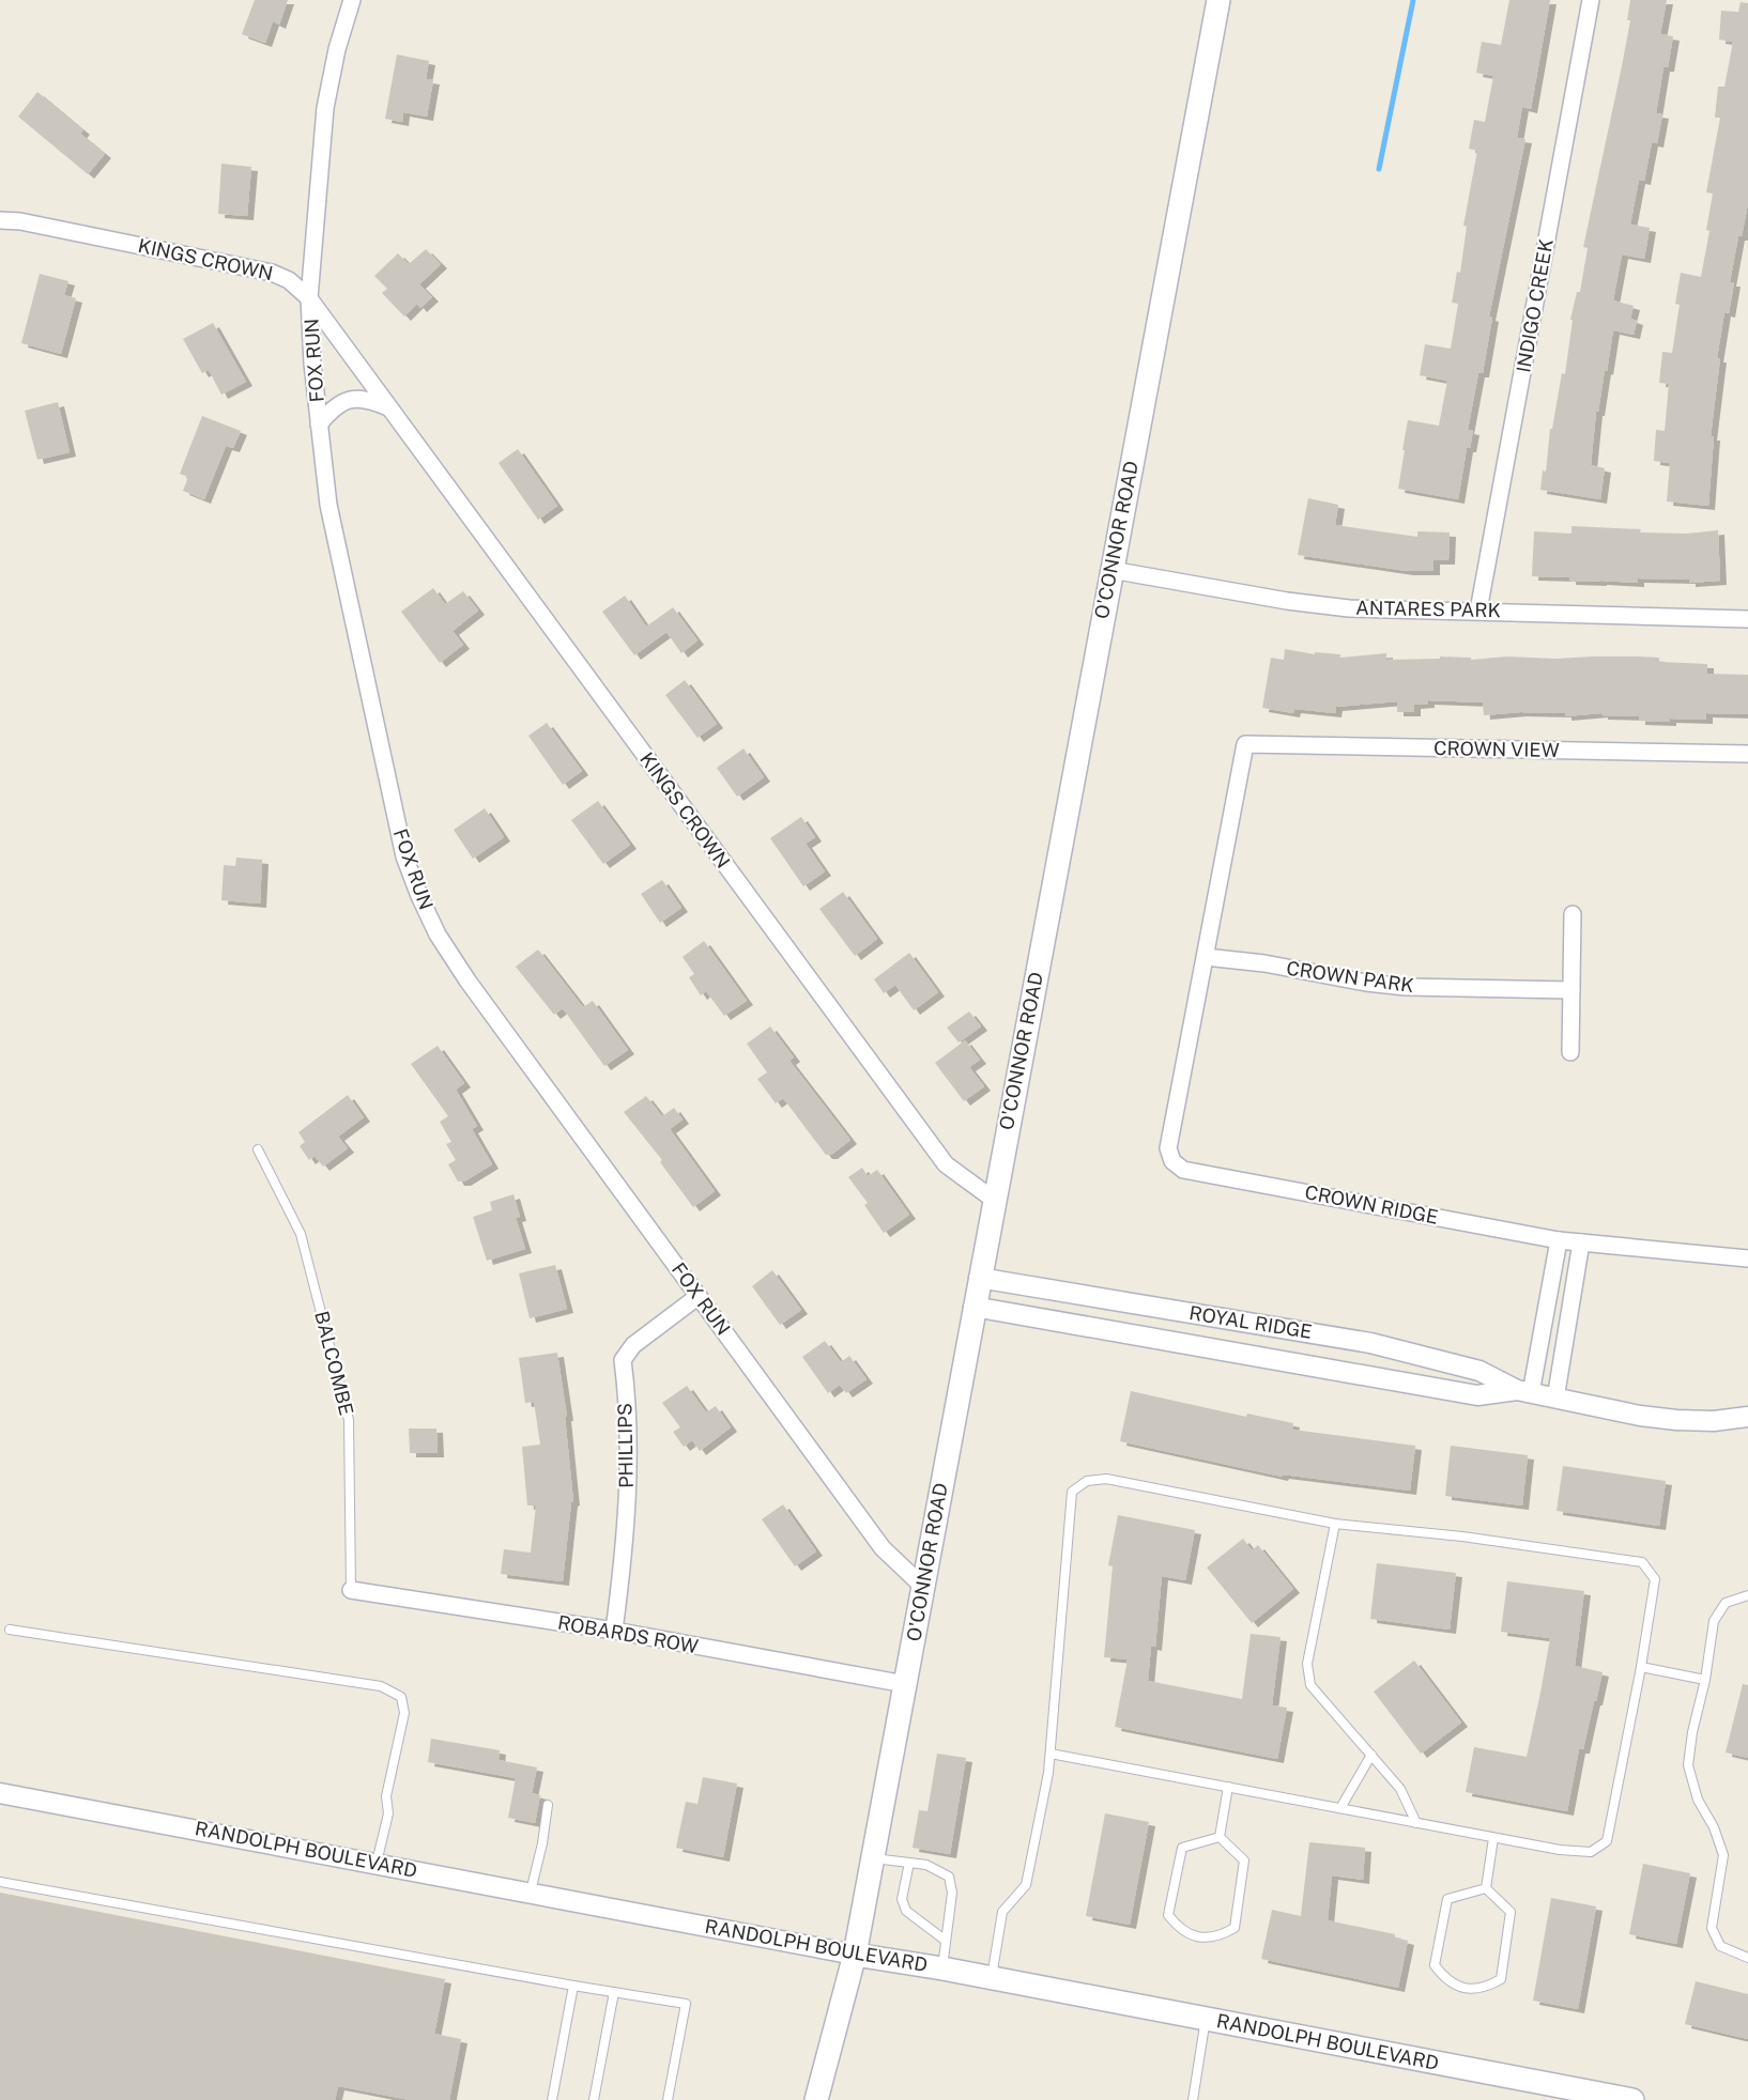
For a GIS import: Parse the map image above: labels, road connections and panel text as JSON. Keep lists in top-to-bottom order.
{
  "streets": {
    "main road": ["O'CONNOR ROAD", "RANDOLPH BOULEVARD"],
    "street": [
      "KINGS CROWN",
      "INDIGO CREEK",
      "FOX RUN",
      "ANTARES PARK",
      "CROWN VIEW",
      "CROWN PARK",
      "CROWN RIDGE",
      "ROYAL RIDGE",
      "PHILLIPS",
      "ROBARDS ROW"
    ],
    "lane": ["BALCOMBE"]
  },
  "crossings": [
    ["KINGS CROWN", "FOX RUN"],
    ["KINGS CROWN", "O'CONNOR ROAD"],
    ["INDIGO CREEK", "ANTARES PARK"],
    ["FOX RUN", "O'CONNOR ROAD"],
    ["FOX RUN", "PHILLIPS"],
    ["O'CONNOR ROAD", "ANTARES PARK"],
    ["O'CONNOR ROAD", "ROYAL RIDGE"],
    ["O'CONNOR ROAD", "ROBARDS ROW"],
    ["O'CONNOR ROAD", "RANDOLPH BOULEVARD"],
    ["CROWN VIEW", "CROWN PARK"],
    ["CROWN VIEW", "CROWN RIDGE"],
    ["CROWN PARK", "CROWN RIDGE"],
    ["BALCOMBE", "ROBARDS ROW"],
    ["PHILLIPS", "ROBARDS ROW"]
  ]
}
